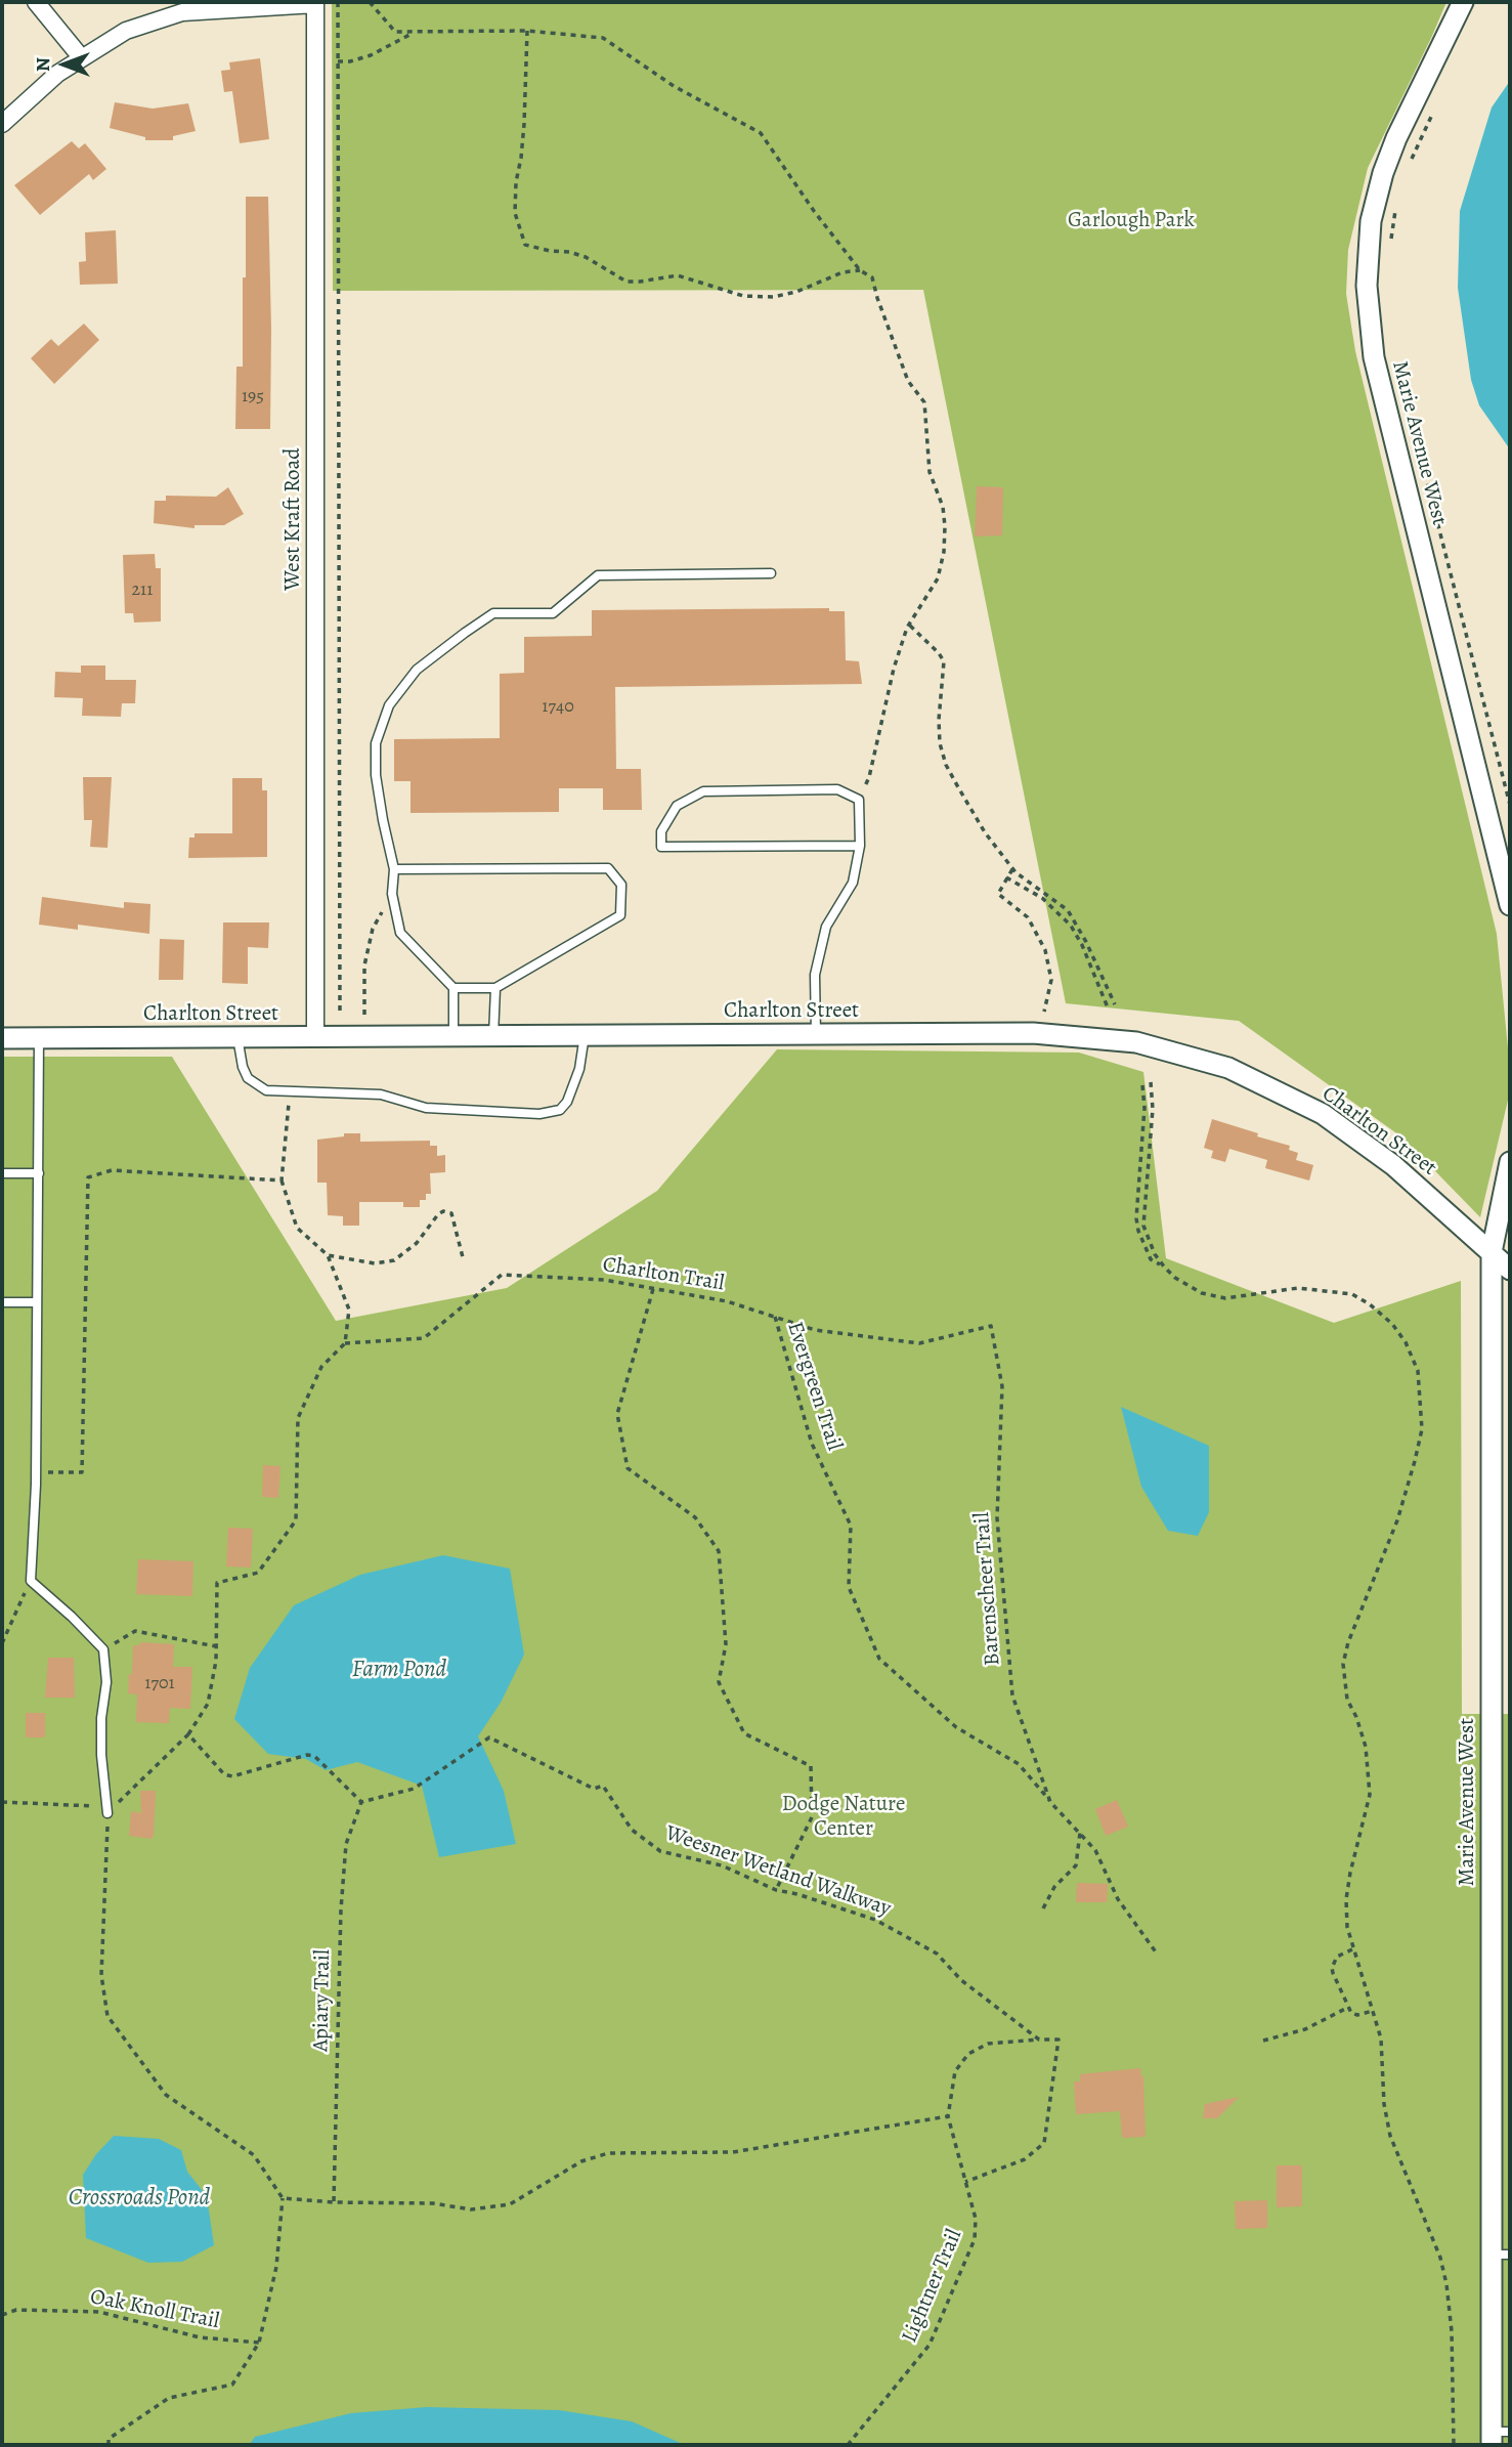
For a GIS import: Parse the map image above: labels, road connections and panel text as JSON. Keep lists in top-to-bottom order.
{
  "streets": {
    "street": ["Marie Avenue West", "West Kraft Road", "Charlton Street"],
    "path": [
      "Charlton Trail",
      "Evergreen Trail",
      "Barenscheer Trail",
      "Weesner Wetland Walkway",
      "Apiary Trail",
      "Lightner Trail",
      "Oak Knoll Trail"
    ]
  },
  "crossings": [
    ["Marie Avenue West", "Charlton Street"],
    ["West Kraft Road", "Charlton Street"],
    ["Charlton Trail", "Evergreen Trail"],
    ["Charlton Trail", "Barenscheer Trail"],
    ["Evergreen Trail", "Barenscheer Trail"],
    ["Weesner Wetland Walkway", "Apiary Trail"]
  ],
  "water": ["Farm Pond", "Crossroads Pond"],
  "parks": ["Garlough Park", "Dodge Nature Center"],
  "house_numbers": [
    "195",
    "211",
    "1740",
    "1701"
  ],
  "north": "left"
}
